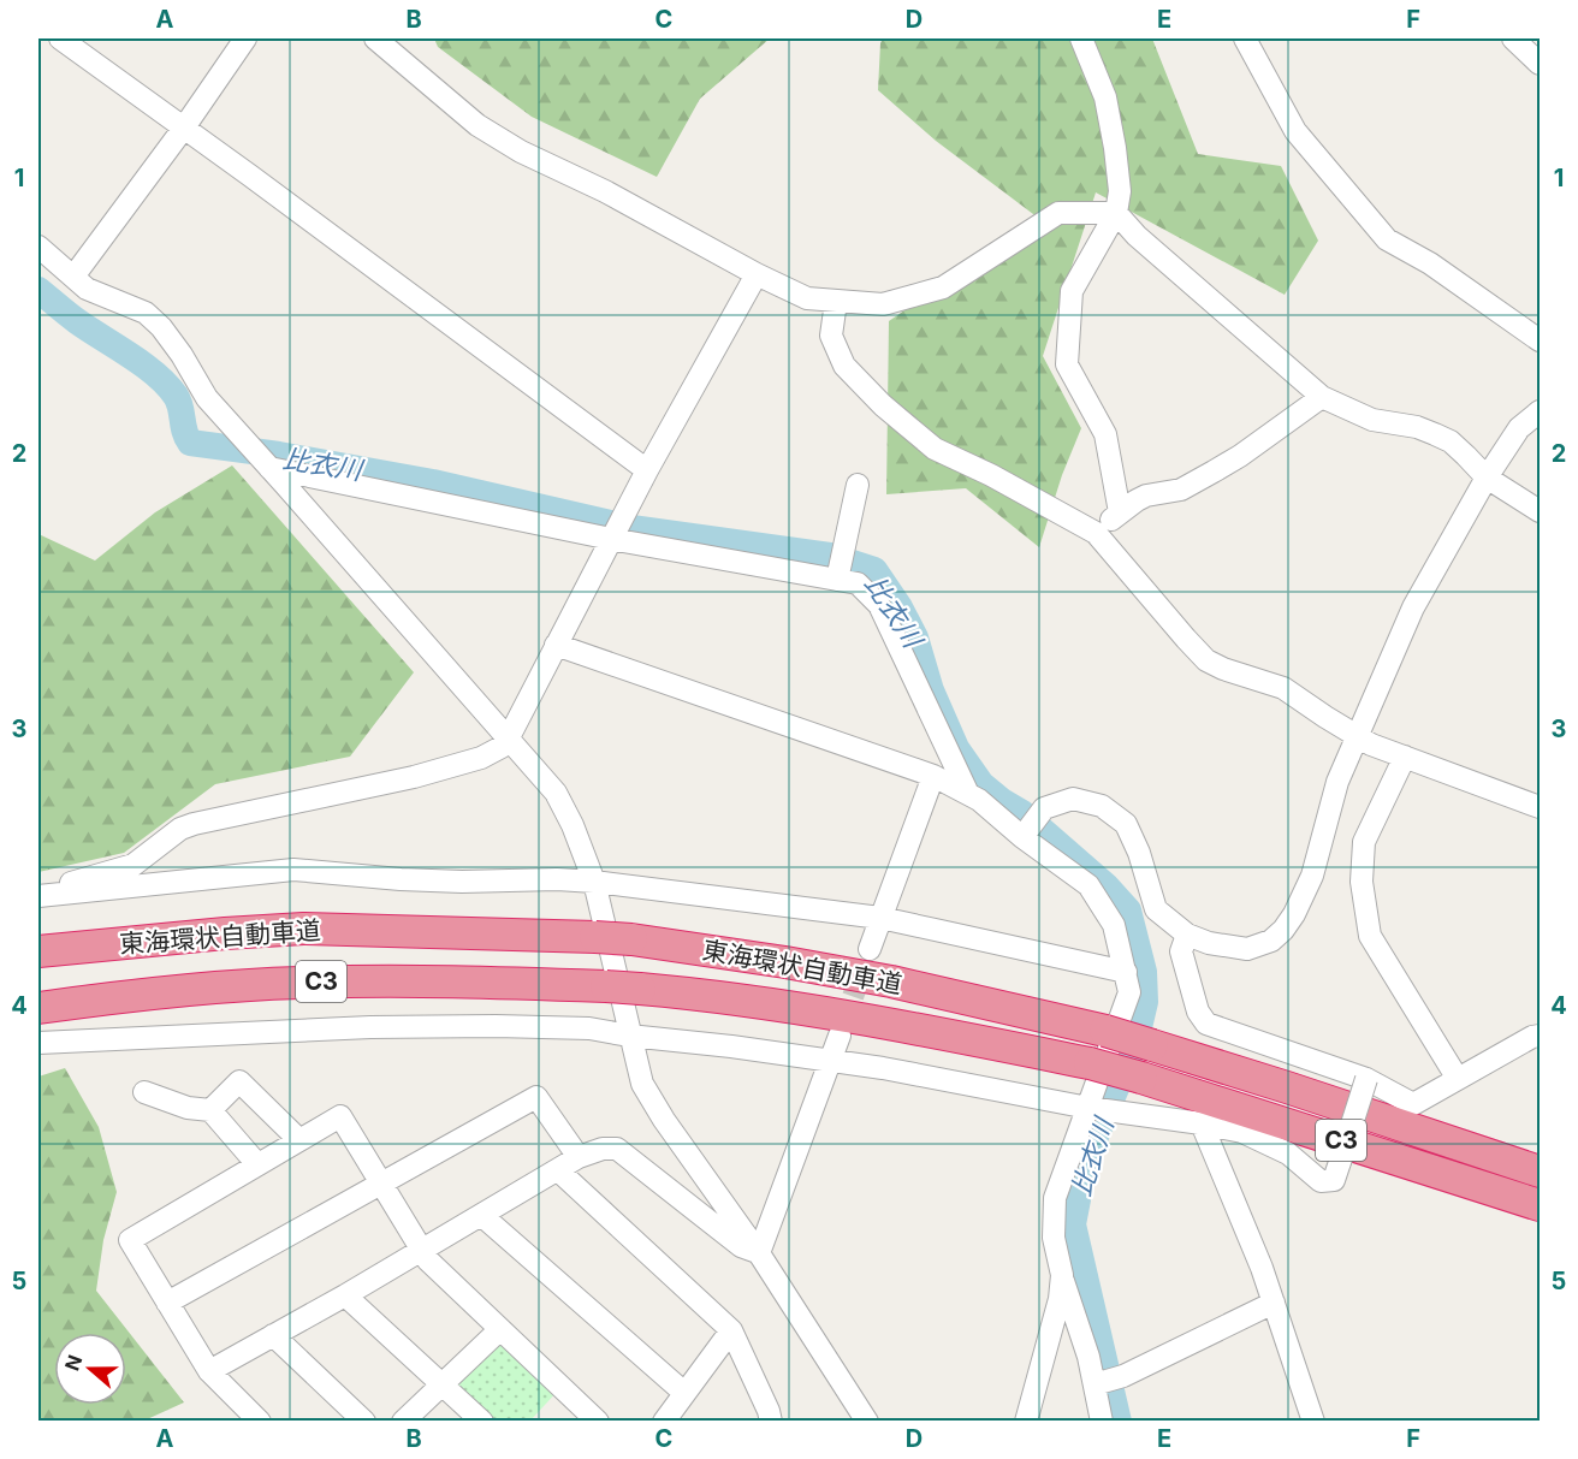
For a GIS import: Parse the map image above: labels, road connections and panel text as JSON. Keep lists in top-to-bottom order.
{
  "streets": {
    "highway": ["東海環状自動車道", "C3"]
  },
  "water": ["比衣川"],
  "north": "left",
  "grid": {
    "columns": [
      "A",
      "B",
      "C",
      "D",
      "E",
      "F"
    ],
    "rows": [
      "1",
      "2",
      "3",
      "4",
      "5"
    ]
  }
}
